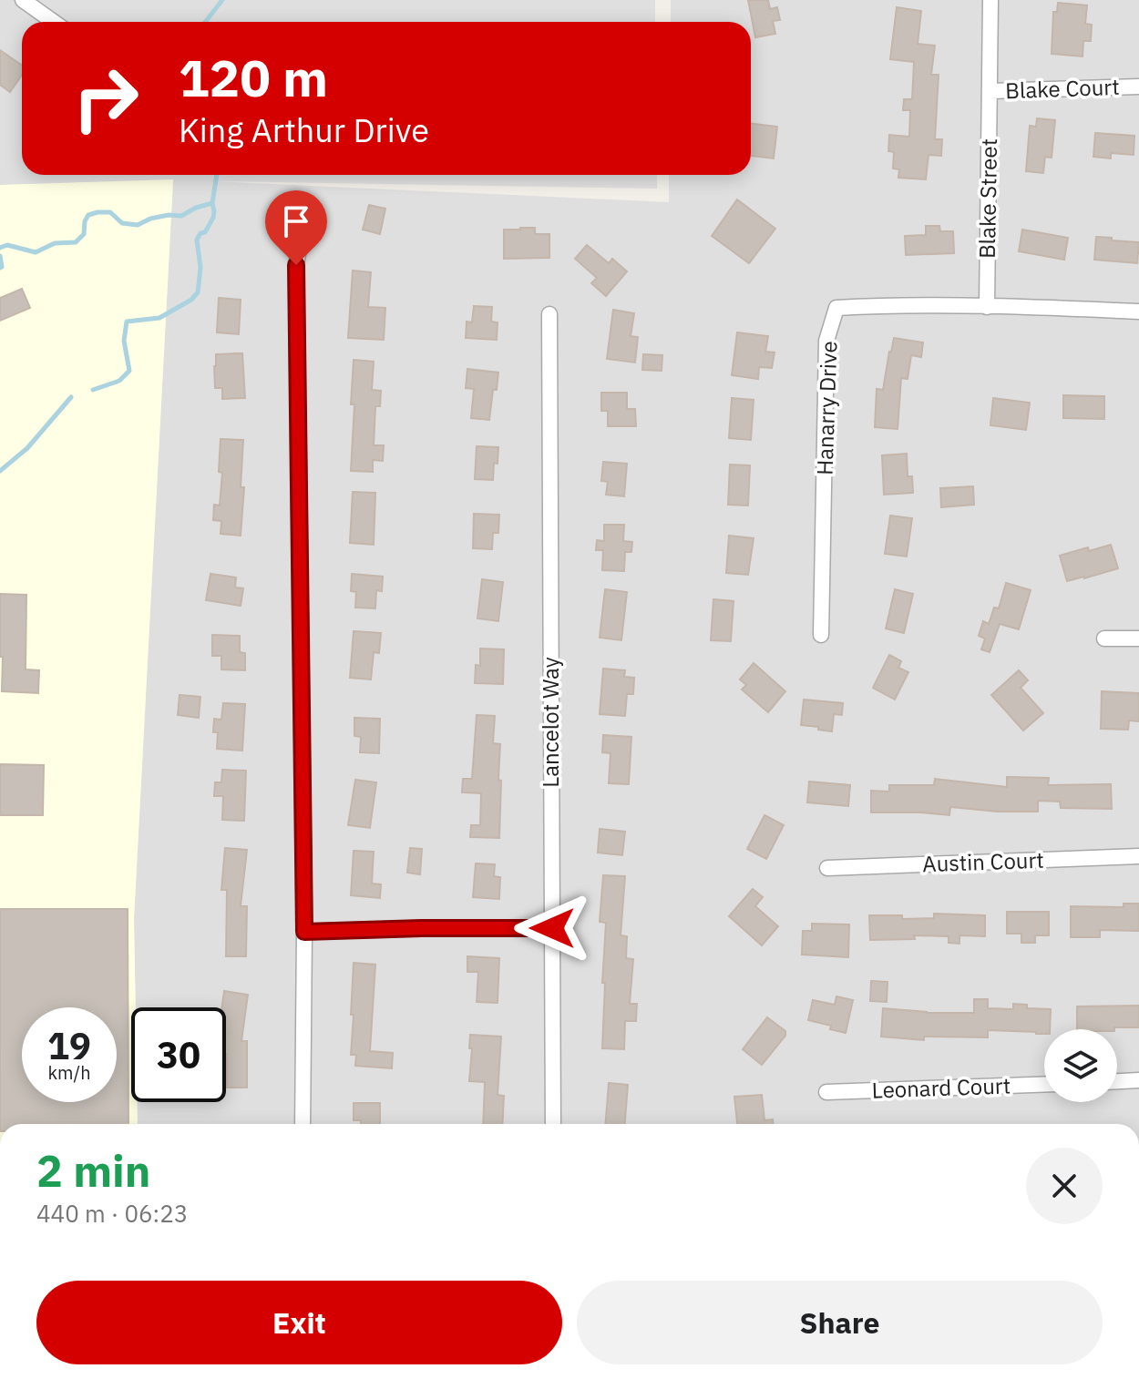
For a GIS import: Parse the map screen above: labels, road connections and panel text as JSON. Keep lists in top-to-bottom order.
{
  "streets": {
    "street": [
      "Blake Court",
      "Blake Street",
      "Hanarry Drive",
      "Lancelot Way",
      "Austin Court",
      "Leonard Court"
    ]
  },
  "crossings": [
    ["Blake Court", "Blake Street"],
    ["Blake Street", "Hanarry Drive"]
  ],
  "page": {
    "turn": ["120 m", "King Arthur Drive"],
    "speed": "19 km/h",
    "limit": "30",
    "heading": ["2 min", "440 m · 06:23"],
    "buttons": ["Exit", "Share"]
  }
}
